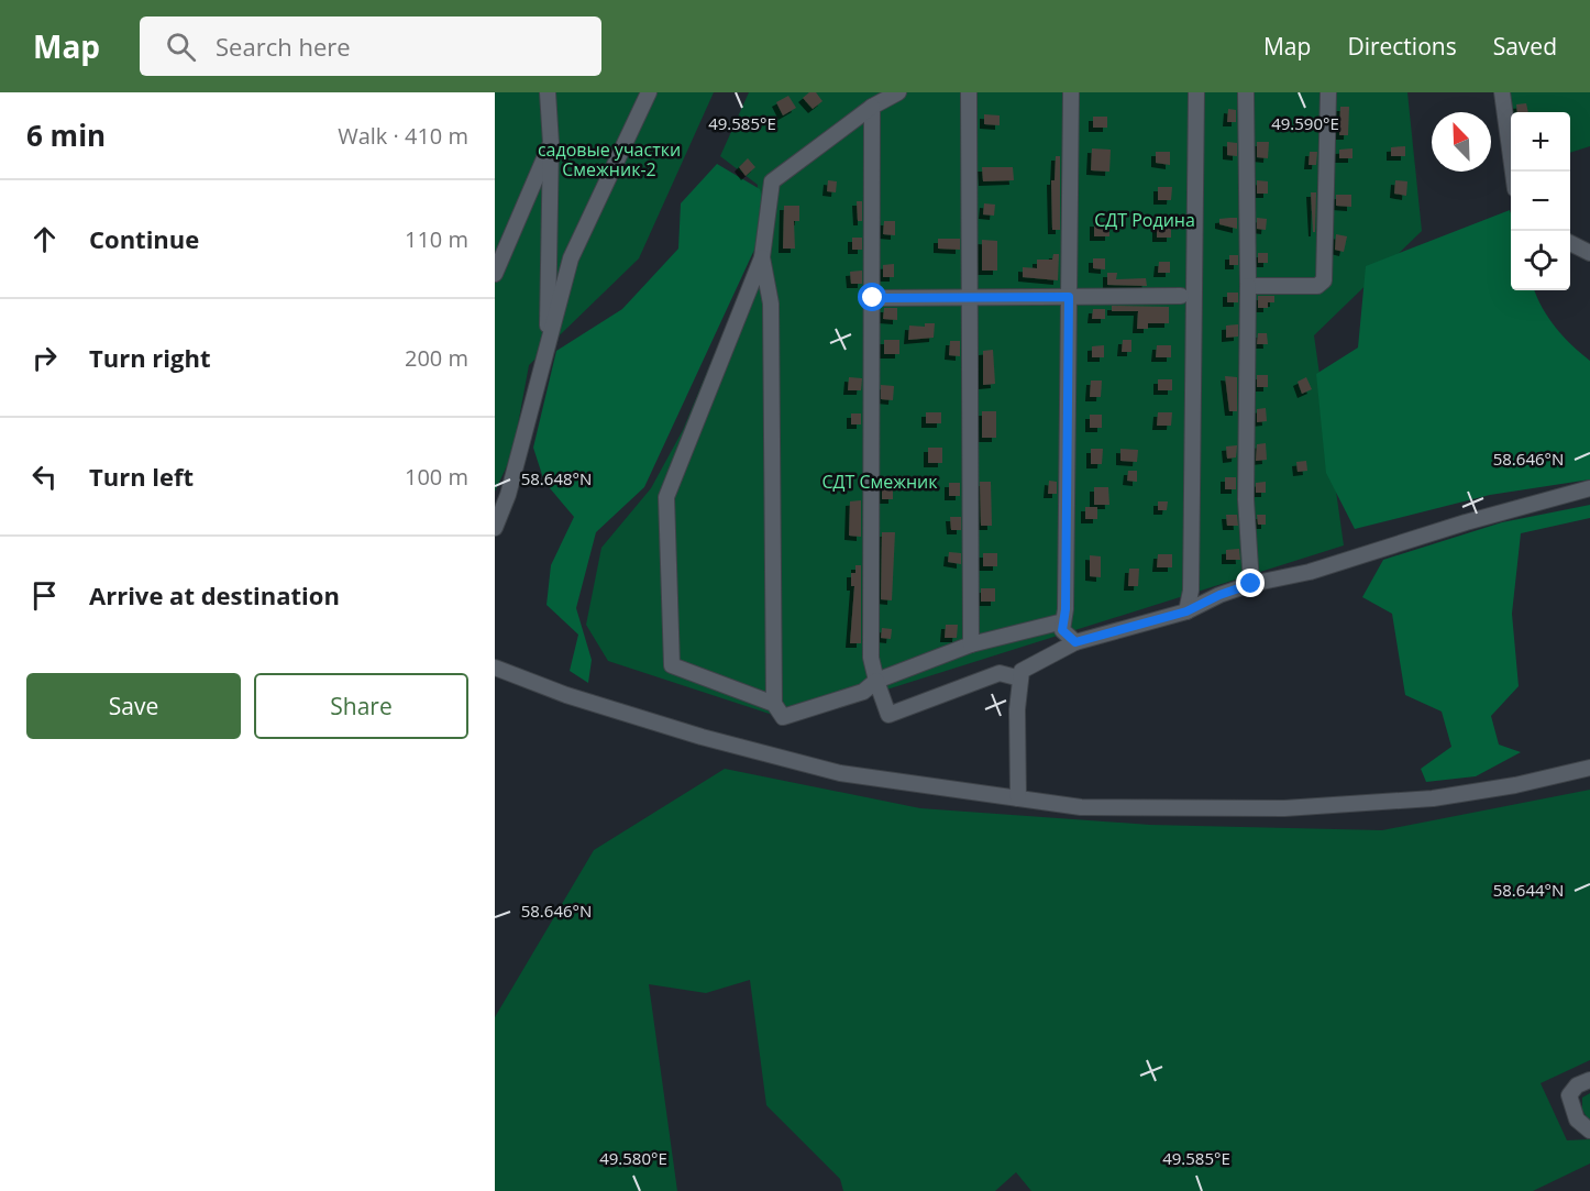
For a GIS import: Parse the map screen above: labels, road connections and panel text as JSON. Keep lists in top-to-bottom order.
{
  "parks": ["садовые участки Смежник-2", "СДТ Родина", "СДТ Смежник"],
  "north": "top left",
  "page": {
    "header": "Map",
    "search": "Search here",
    "nav": ["Map", "Directions", "Saved"],
    "heading": ["6 min", "Walk · 410 m"],
    "map_buttons": ["+", "−"],
    "list": [
      ["Continue", "110 m"],
      ["Turn right", "200 m"],
      ["Turn left", "100 m"],
      "Arrive at destination"
    ],
    "buttons": ["Save", "Share"]
  },
  "coordinates": [
    "49.585°E",
    "49.590°E",
    "58.646°N",
    "58.648°N",
    "58.644°N",
    "49.580°E"
  ]
}
